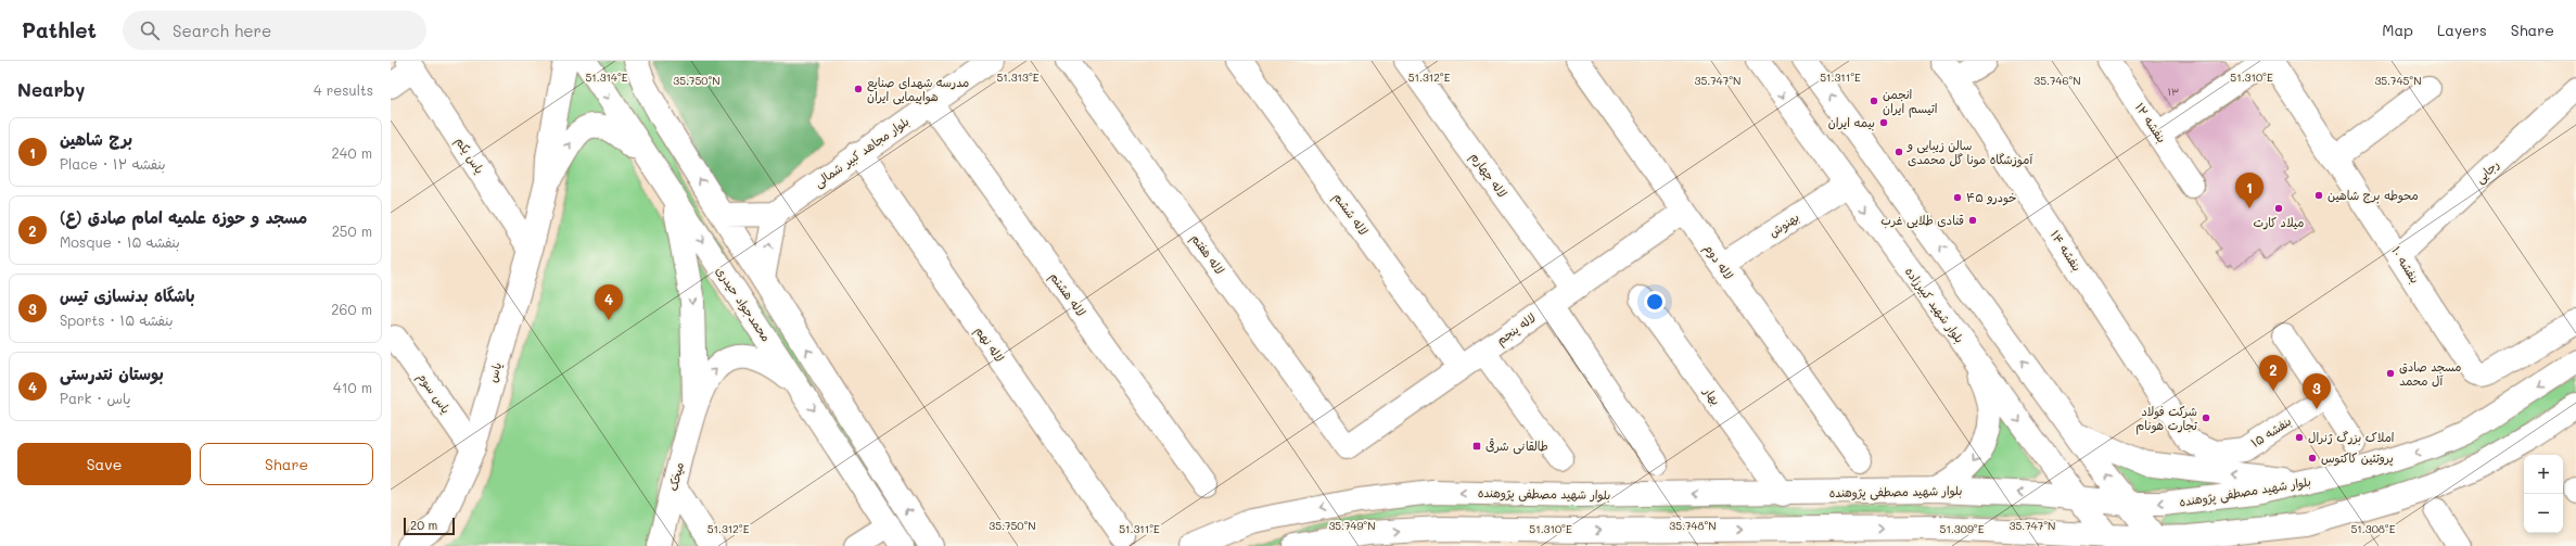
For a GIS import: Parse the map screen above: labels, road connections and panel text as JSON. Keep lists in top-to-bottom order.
{
  "streets": {
    "street": [
      "بنفشه ۱۲",
      "بلوار مجاهد کبیر شمالی",
      "یاس یکم",
      "رجایی",
      "لاله چهارم",
      "لاله ششم",
      "بهنوش",
      "بنفشه ۱۴",
      "لاله هفتم",
      "لاله دوم",
      "بنفشه ۱۰",
      "لاله هشتم",
      "محمدجواد حیدری",
      "بلوار شهید کبیرزاده",
      "لاله پنجم",
      "لاله نهم",
      "یاس",
      "یاس سوم",
      "بهار",
      "بنفشه ۱۵",
      "میخک",
      "بلوار شهید مصطفی پژوهنده"
    ]
  },
  "crossings": [
    ["بلوار مجاهد کبیر شمالی", "لاله هشتم"],
    ["بلوار مجاهد کبیر شمالی", "لاله نهم"],
    ["یاس یکم", "یاس"],
    ["رجایی", "بنفشه ۱۰"],
    ["لاله چهارم", "لاله پنجم"],
    ["لاله ششم", "لاله پنجم"],
    ["بهنوش", "لاله دوم"],
    ["بهنوش", "بلوار شهید کبیرزاده"],
    ["بنفشه ۱۴", "بنفشه ۱۵"],
    ["لاله هفتم", "لاله پنجم"],
    ["لاله دوم", "لاله پنجم"],
    ["بلوار شهید کبیرزاده", "بلوار شهید مصطفی پژوهنده"],
    ["یاس", "یاس سوم"],
    ["بهار", "بلوار شهید مصطفی پژوهنده"]
  ],
  "places": {
    "other": [
      "مدرسه شهدای صنایع هواپیمایی ایران",
      "انجمن اتیسم ایران",
      "بیمه ایران",
      "سالن زیبایی و آموزشگاه مونا گل محمدی",
      "محوطه برج شاهین",
      "خودرو ۴۵",
      "میلاد کارت",
      "قنادی طلایی غرب",
      "مسجد صادق آل محمد",
      "شرکت فولاد تجارت هونام",
      "املاک بزرگ ژنرال",
      "پروتئین کاکتوس"
    ],
    "transit": ["طالقانی شرقی"]
  },
  "house_numbers": ["۱۳"],
  "scale_bar": "20 m",
  "page": {
    "header": "Pathlet",
    "search": "Search here",
    "nav": ["Map", "Layers", "Share"],
    "heading": ["Nearby", "4 results"],
    "list": [
      {
        "mark": "1",
        "name": "برج شاهین",
        "note": "Place · بنفشه ۱۲",
        "value": "240 m"
      },
      {
        "mark": "2",
        "name": "مسجد و حوزه علمیه امام صادق (ع)",
        "note": "Mosque · بنفشه ۱۵",
        "value": "250 m"
      },
      {
        "mark": "3",
        "name": "باشگاه بدنسازی تیس",
        "note": "Sports · بنفشه ۱۵",
        "value": "260 m"
      },
      {
        "mark": "4",
        "name": "بوستان نتدرستی",
        "note": "Park · یاس",
        "value": "410 m"
      }
    ],
    "pins": [
      "1",
      "4",
      "2",
      "3"
    ],
    "buttons": ["Save", "Share"],
    "map_buttons": ["+", "−"],
    "scale": "20 m"
  },
  "coordinates": [
    "51.314°E",
    "51.313°E",
    "51.312°E",
    "51.311°E",
    "51.310°E",
    "35.750°N",
    "35.747°N",
    "35.746°N",
    "35.745°N",
    "35.749°N",
    "35.748°N",
    "51.309°E",
    "51.308°E"
  ]
}
